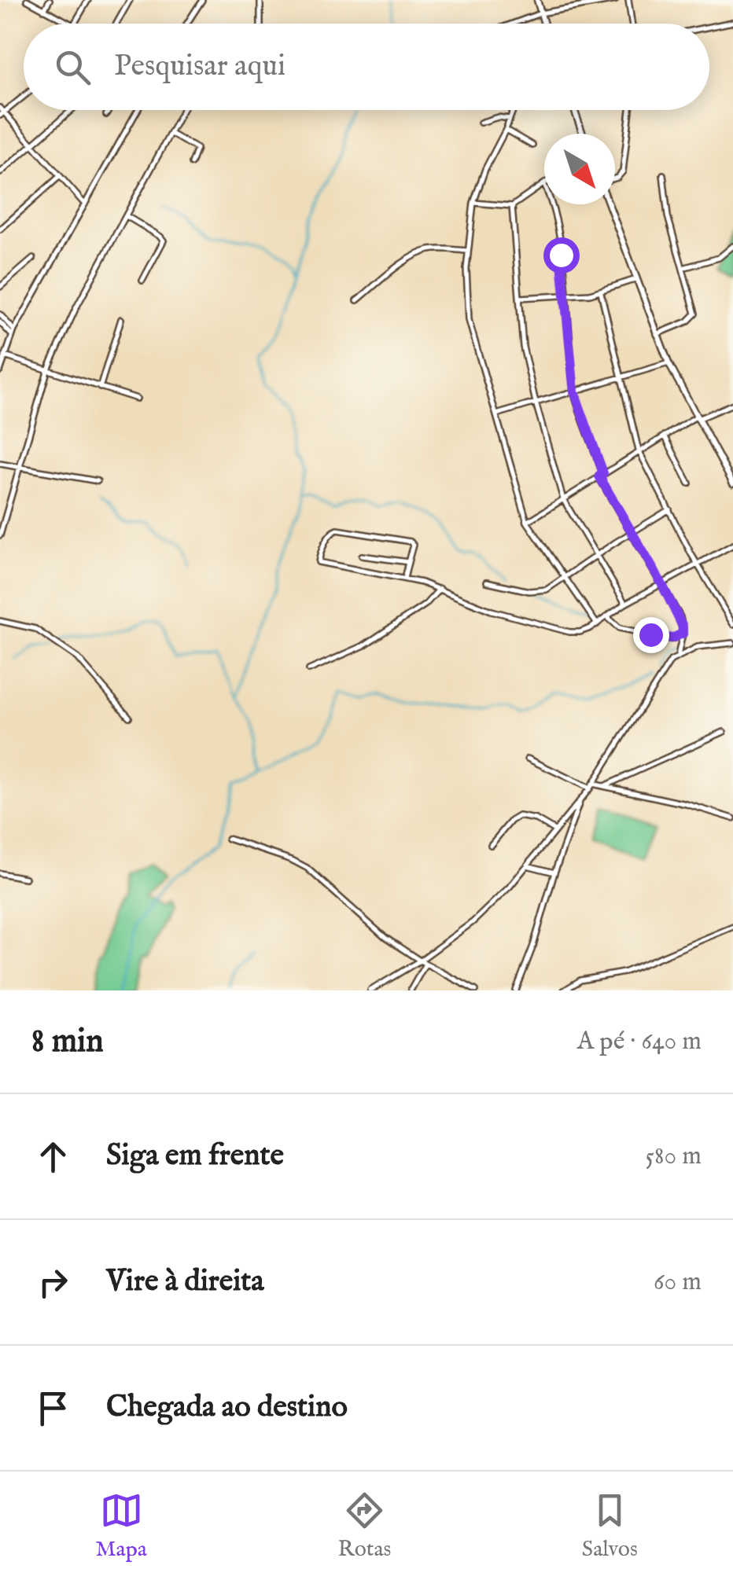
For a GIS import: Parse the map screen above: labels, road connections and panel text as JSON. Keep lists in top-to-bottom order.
{
  "north": "bottom right",
  "page": {
    "search": "Pesquisar aqui",
    "heading": ["8 min", "A pé · 640 m"],
    "list": [
      ["Siga em frente", "580 m"],
      ["Vire à direita", "60 m"],
      "Chegada ao destino"
    ],
    "nav": ["Mapa", "Rotas", "Salvos"]
  }
}
